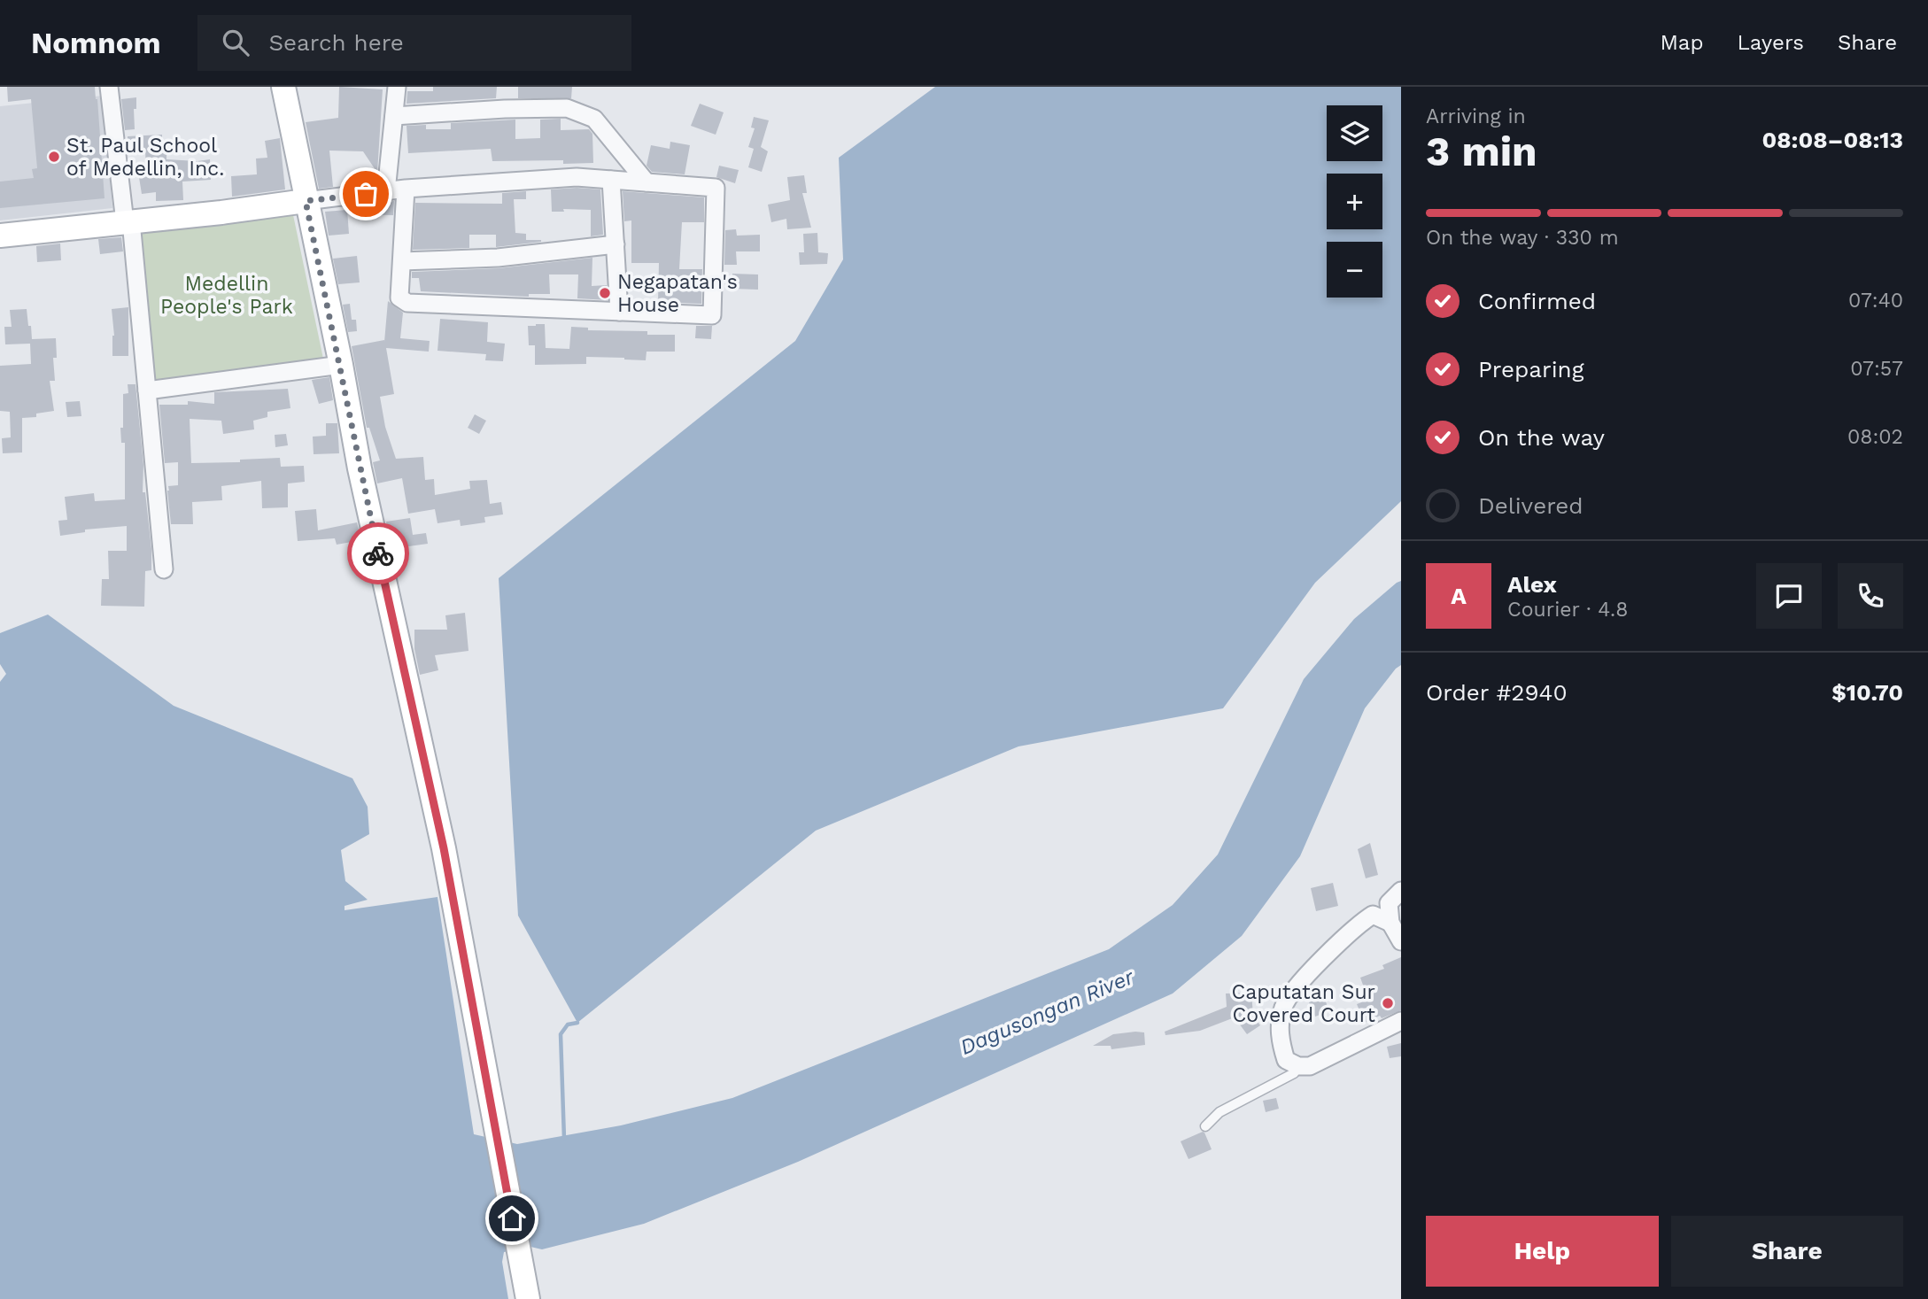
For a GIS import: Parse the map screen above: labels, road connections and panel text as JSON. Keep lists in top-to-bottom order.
{
  "water": ["Dagusongan River"],
  "parks": ["Medellin People's Park"],
  "places": ["St. Paul School of Medellin, Inc.", "Negapatan's House", "Caputatan Sur Covered Court"],
  "page": {
    "header": "Nomnom",
    "search": "Search here",
    "nav": ["Map", "Layers", "Share"],
    "heading": ["3 min", "Arriving in", "08:08–08:13"],
    "panel": [
      "Alex",
      "Courier · 4.8",
      "Order #2940",
      "$10.70"
    ],
    "map_buttons": ["+", "−"],
    "bar": "On the way · 330 m",
    "list": [
      ["Confirmed", "07:40"],
      ["Preparing", "07:57"],
      ["On the way", "08:02"],
      "Delivered"
    ],
    "round": "A",
    "buttons": ["Help", "Share"]
  }
}
